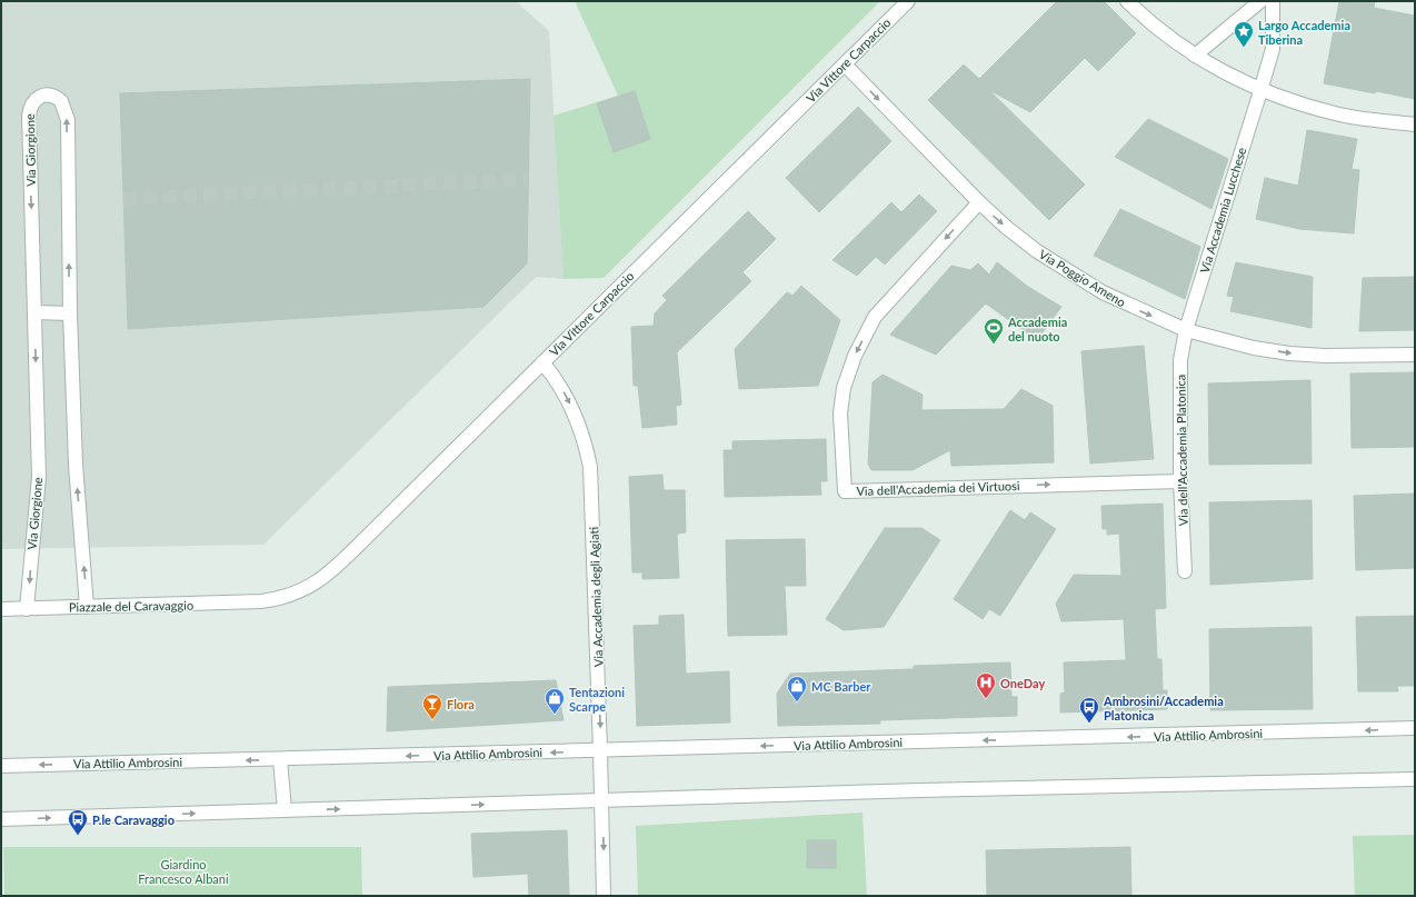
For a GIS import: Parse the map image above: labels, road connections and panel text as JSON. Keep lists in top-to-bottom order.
{
  "streets": {
    "street": [
      "Via Vittore Carpaccio",
      "Via Giorgione",
      "Via Accademia Lucchese",
      "Via Poggio Ameno",
      "Via dell'Accademia Platonica",
      "Via dell'Accademia dei Virtuosi",
      "Via Accademia degli Agiati",
      "Piazzale del Caravaggio",
      "Via Attilio Ambrosini"
    ]
  },
  "crossings": [
    ["Via Vittore Carpaccio", "Via Poggio Ameno"],
    ["Via Vittore Carpaccio", "Via Accademia degli Agiati"],
    ["Via Vittore Carpaccio", "Piazzale del Caravaggio"],
    ["Via Giorgione", "Piazzale del Caravaggio"],
    ["Via Accademia Lucchese", "Via Poggio Ameno"],
    ["Via Accademia Lucchese", "Via dell'Accademia Platonica"],
    ["Via Poggio Ameno", "Via dell'Accademia Platonica"],
    ["Via Poggio Ameno", "Via dell'Accademia dei Virtuosi"],
    ["Via dell'Accademia Platonica", "Via dell'Accademia dei Virtuosi"],
    ["Via Accademia degli Agiati", "Via Attilio Ambrosini"]
  ],
  "one_way": ["Via Poggio Ameno", "Via Accademia degli Agiati"],
  "parks": ["Giardino Francesco Albani"],
  "places": {
    "place": ["Largo Accademia Tiberina"],
    "sports": ["Accademia del nuoto"],
    "hospital": ["OneDay"],
    "shop": ["MC Barber", "Tentazioni Scarpe"],
    "bar": ["Flora"],
    "bus stop": ["Ambrosini/Accademia Platonica", "P.le Caravaggio"]
  }
}
